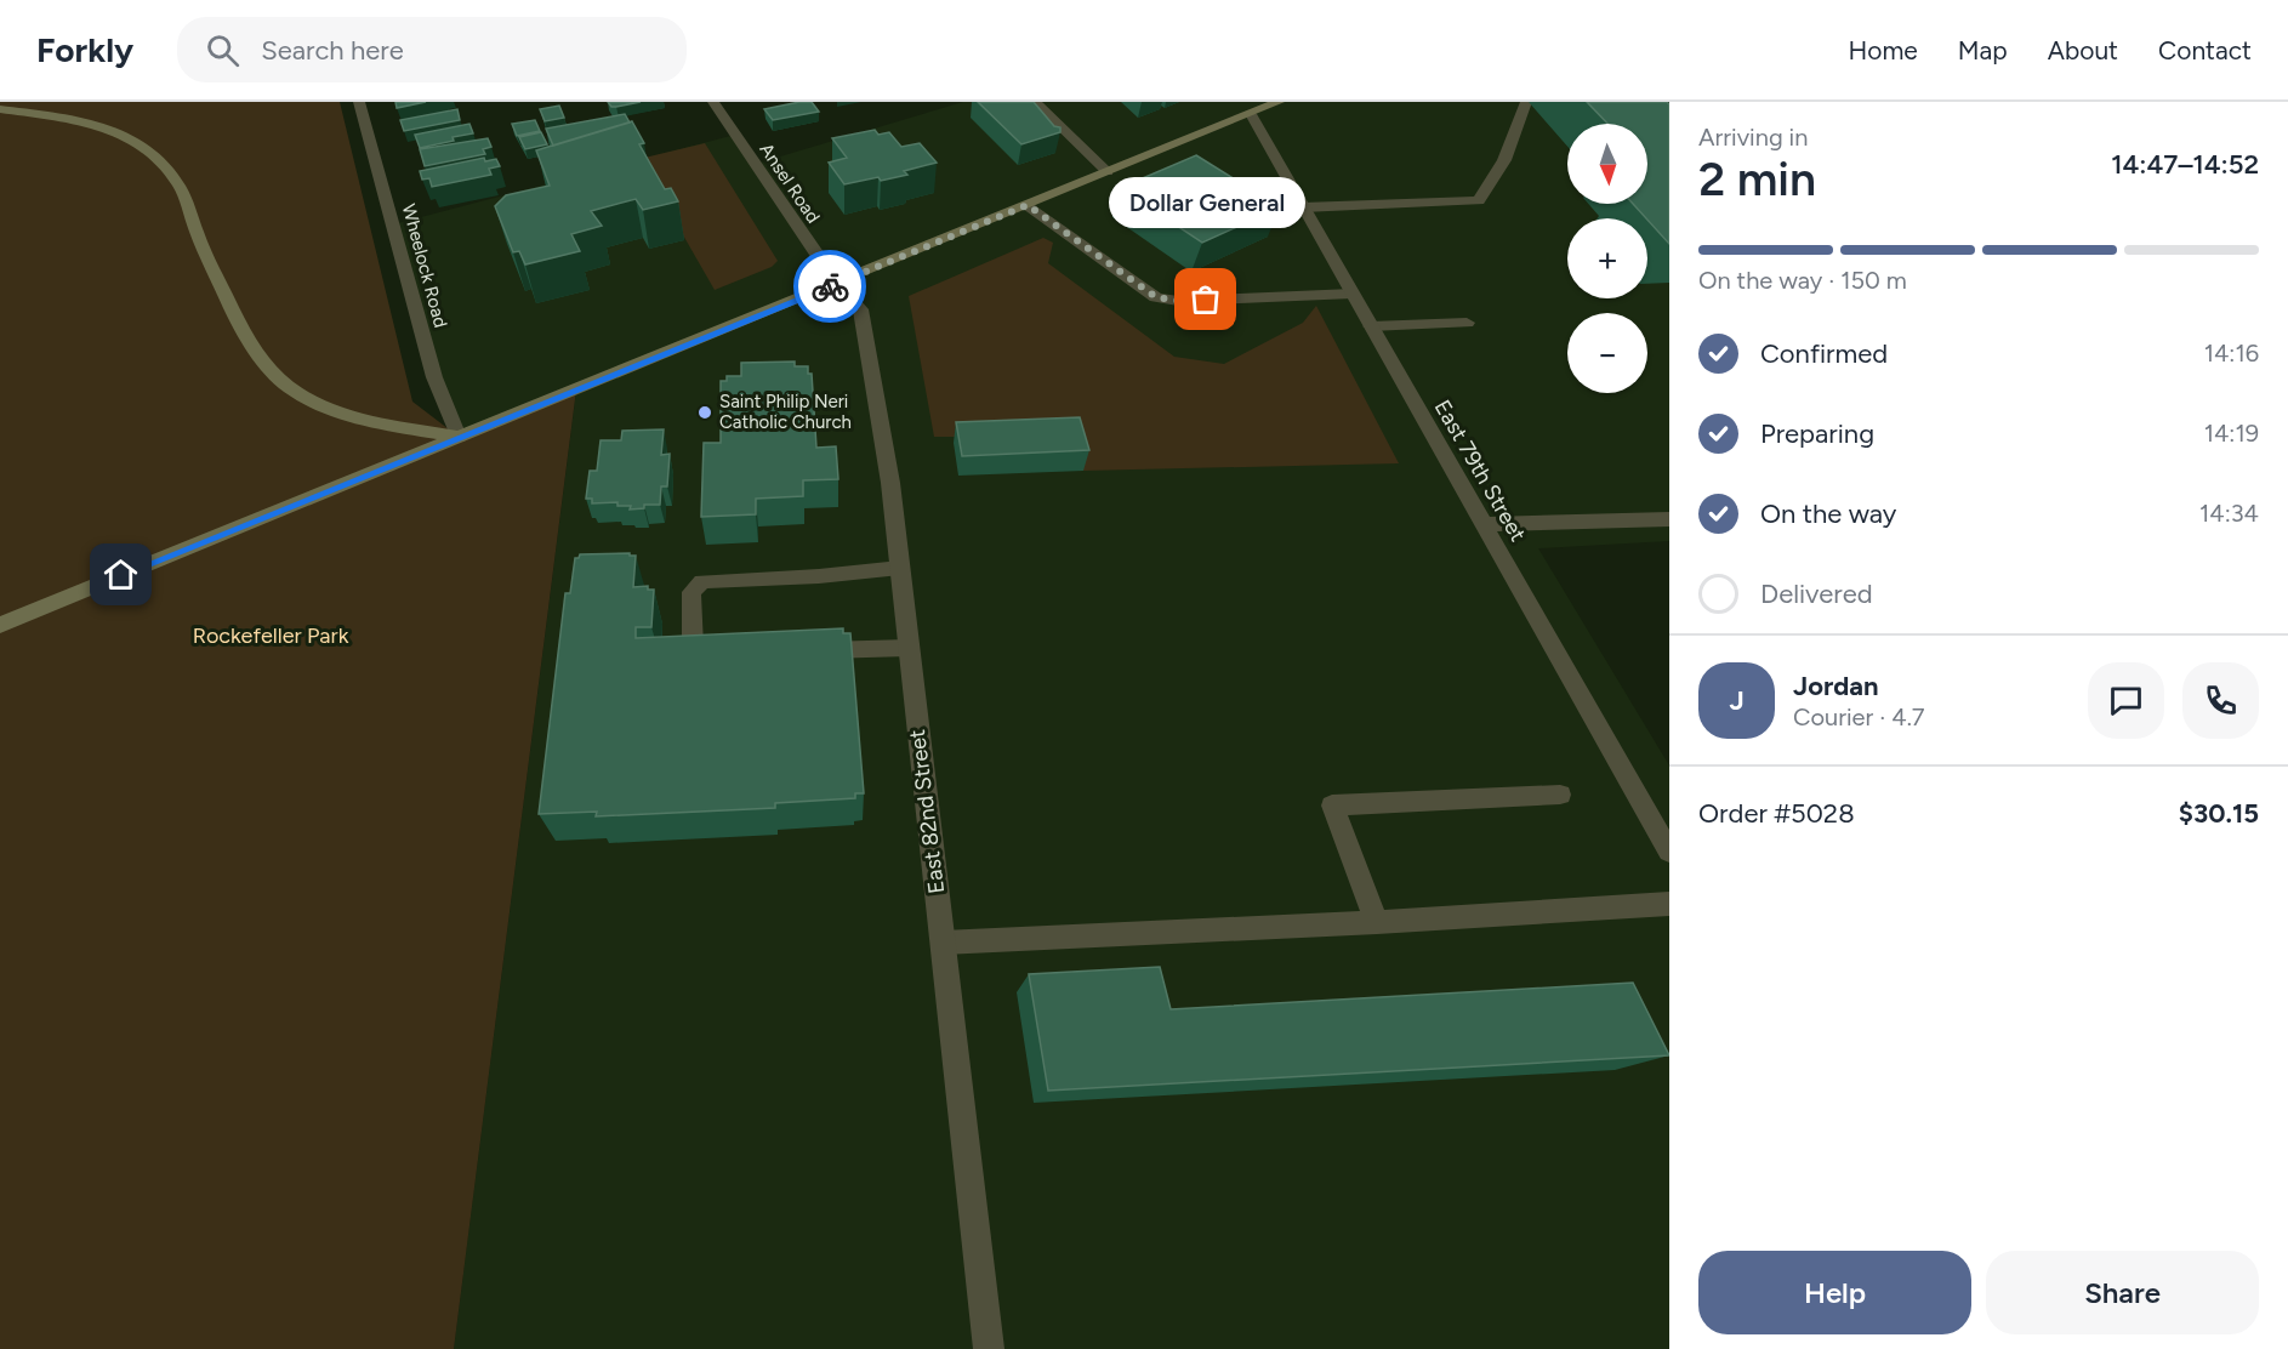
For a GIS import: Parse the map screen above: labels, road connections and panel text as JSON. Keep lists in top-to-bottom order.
{
  "streets": {
    "street": [
      "Ansel Road",
      "Wheelock Road",
      "East 79th Street",
      "East 82nd Street"
    ]
  },
  "crossings": [
    ["Ansel Road", "East 82nd Street"]
  ],
  "parks": ["Rockefeller Park"],
  "places": ["Dollar General", "Saint Philip Neri Catholic Church"],
  "north": "bottom",
  "page": {
    "header": "Forkly",
    "search": "Search here",
    "nav": [
      "Home",
      "Map",
      "About",
      "Contact"
    ],
    "heading": ["2 min", "Arriving in", "14:47–14:52"],
    "panel": [
      "Jordan",
      "Courier · 4.7",
      "Order #5028",
      "$30.15"
    ],
    "map_buttons": ["+", "−"],
    "bubble": "Dollar General",
    "bar": "On the way · 150 m",
    "list": [
      ["Confirmed", "14:16"],
      ["Preparing", "14:19"],
      ["On the way", "14:34"],
      "Delivered"
    ],
    "round": "J",
    "buttons": ["Help", "Share"]
  }
}
